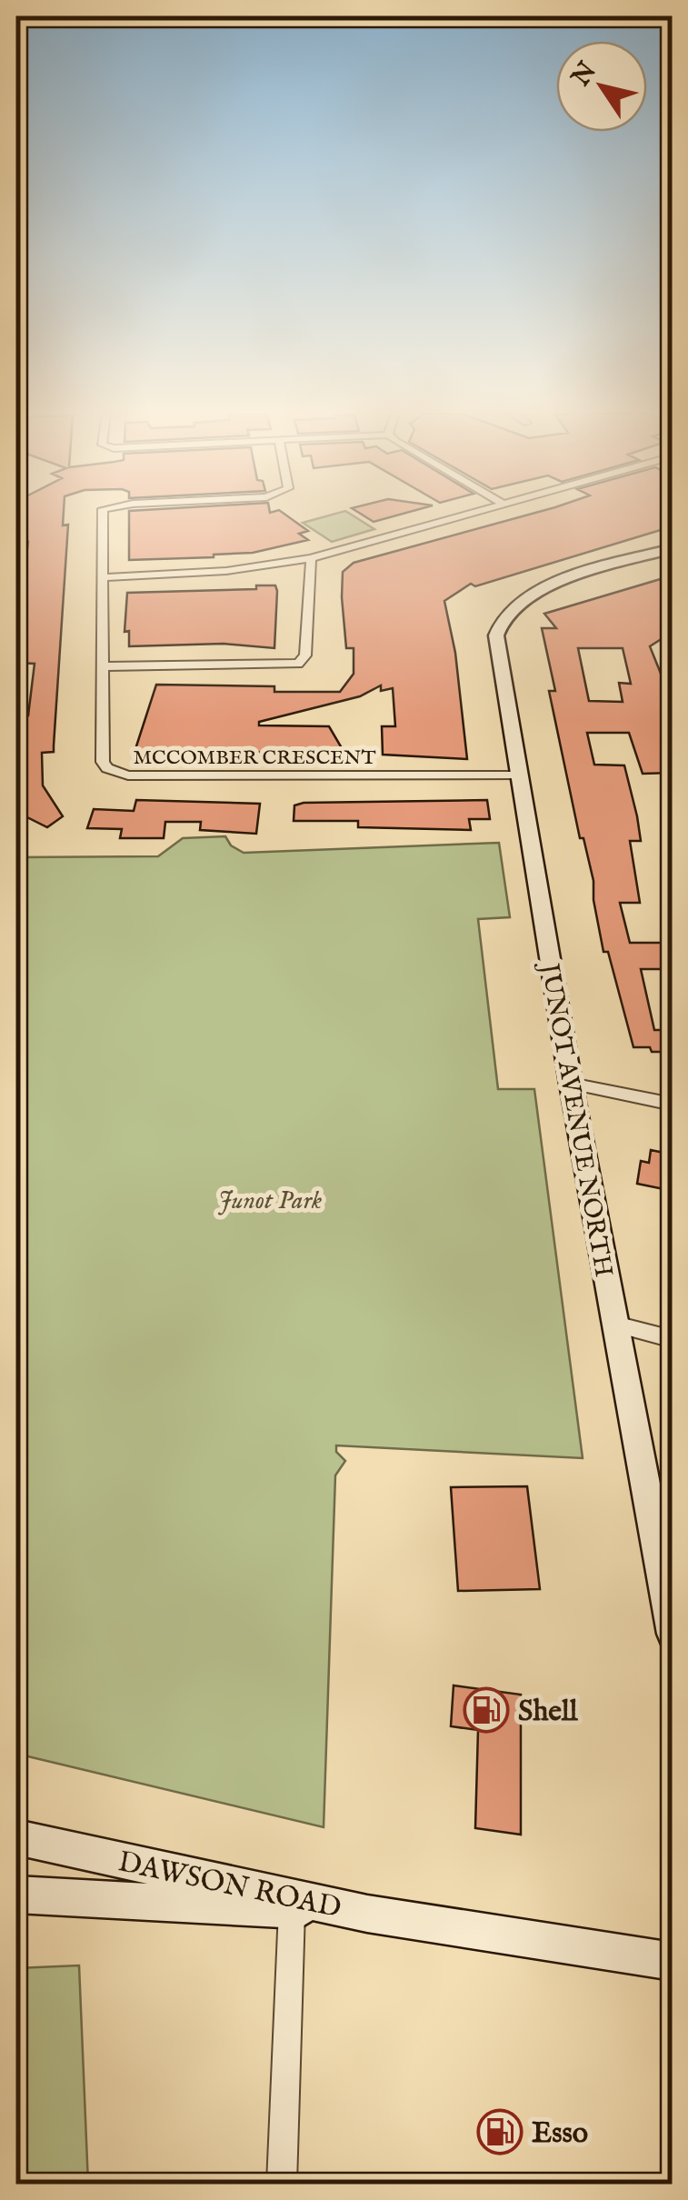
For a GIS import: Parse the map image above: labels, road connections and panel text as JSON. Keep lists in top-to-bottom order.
{
  "streets": {
    "main road": ["JUNOT AVENUE NORTH", "DAWSON ROAD"],
    "street": ["MCCOMBER CRESCENT"]
  },
  "crossings": [
    ["MCCOMBER CRESCENT", "JUNOT AVENUE NORTH"]
  ],
  "parks": ["Junot Park"],
  "places": {
    "fuel station": ["Shell", "Esso"]
  },
  "north": "top left"
}
